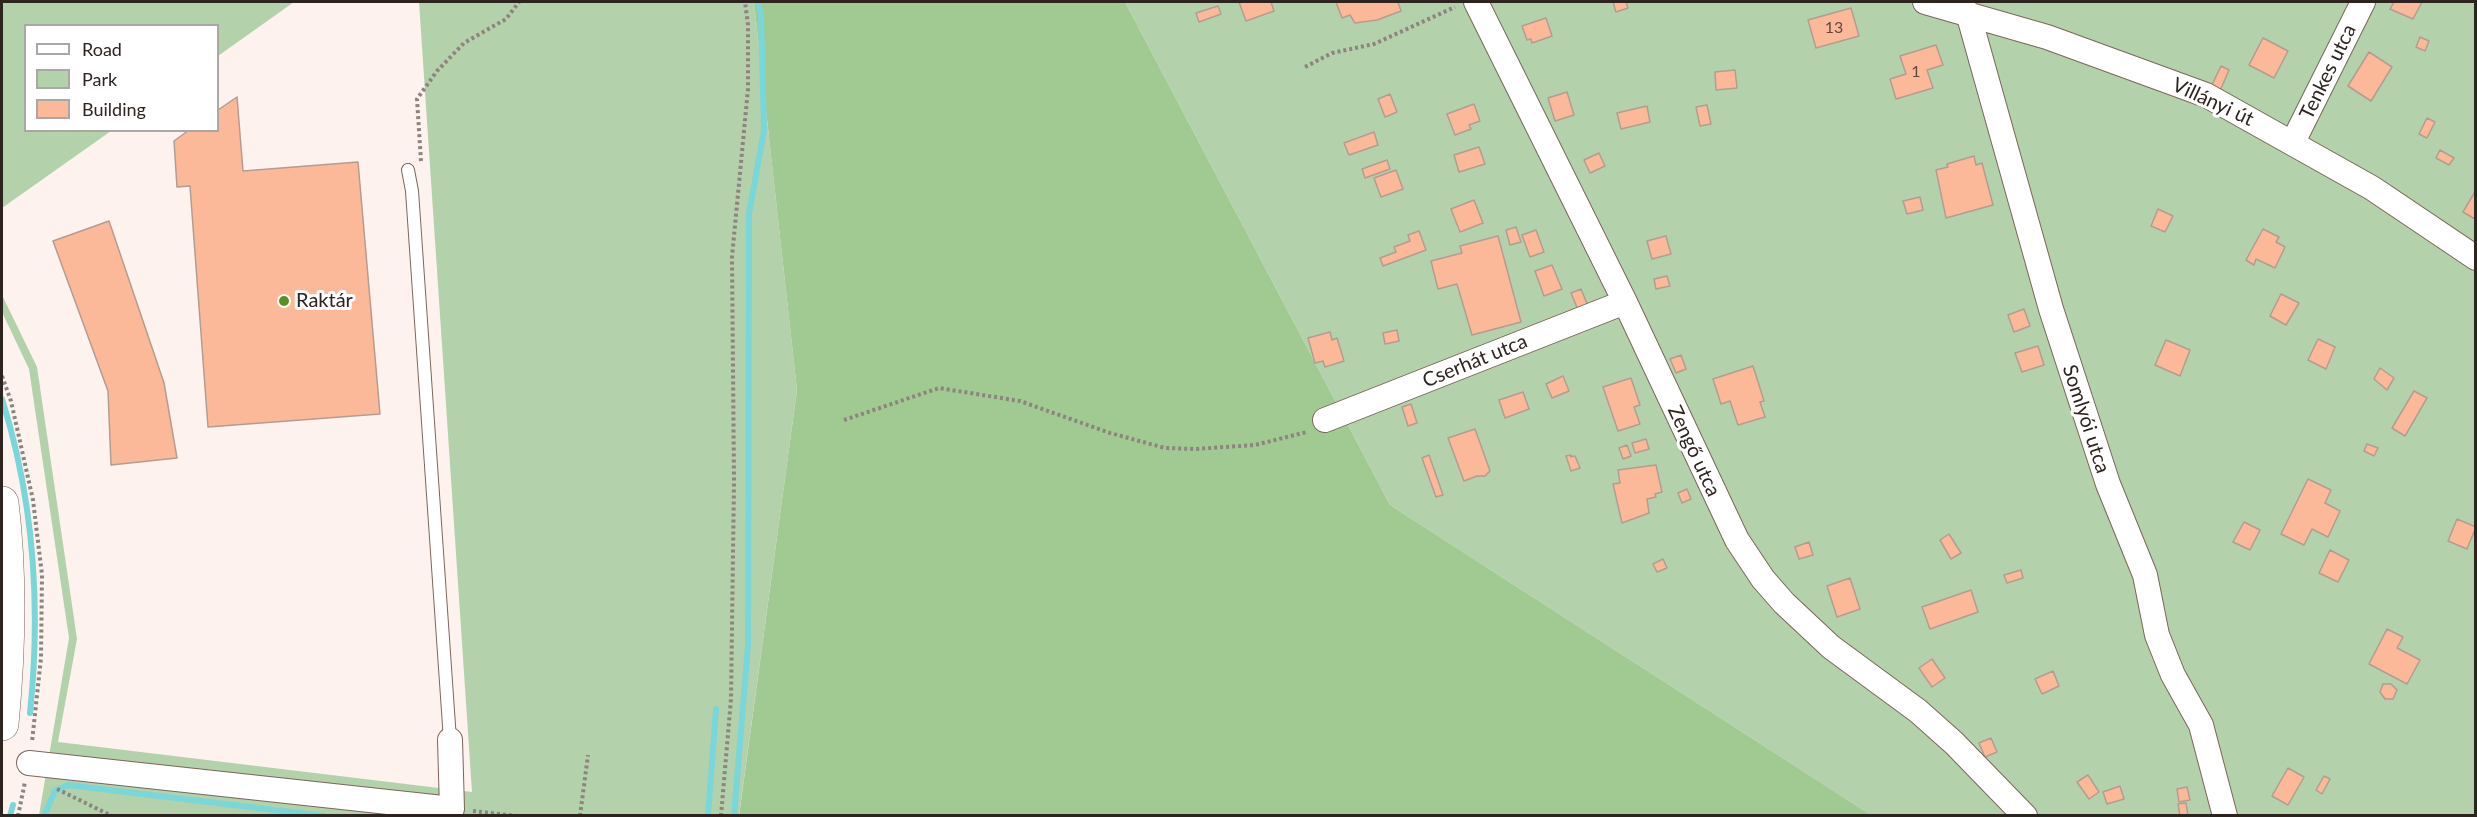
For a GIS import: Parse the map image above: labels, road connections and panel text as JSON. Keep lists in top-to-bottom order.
{
  "streets": {
    "street": [
      "Tenkes utca",
      "Villányi út",
      "Cserhát utca",
      "Somlyói utca",
      "Zengő utca"
    ]
  },
  "crossings": [
    ["Tenkes utca", "Villányi út"],
    ["Villányi út", "Somlyói utca"],
    ["Cserhát utca", "Zengő utca"]
  ],
  "places": ["Raktár"],
  "house_numbers": ["13", "1"],
  "legend": ["Road", "Park", "Building"]
}
